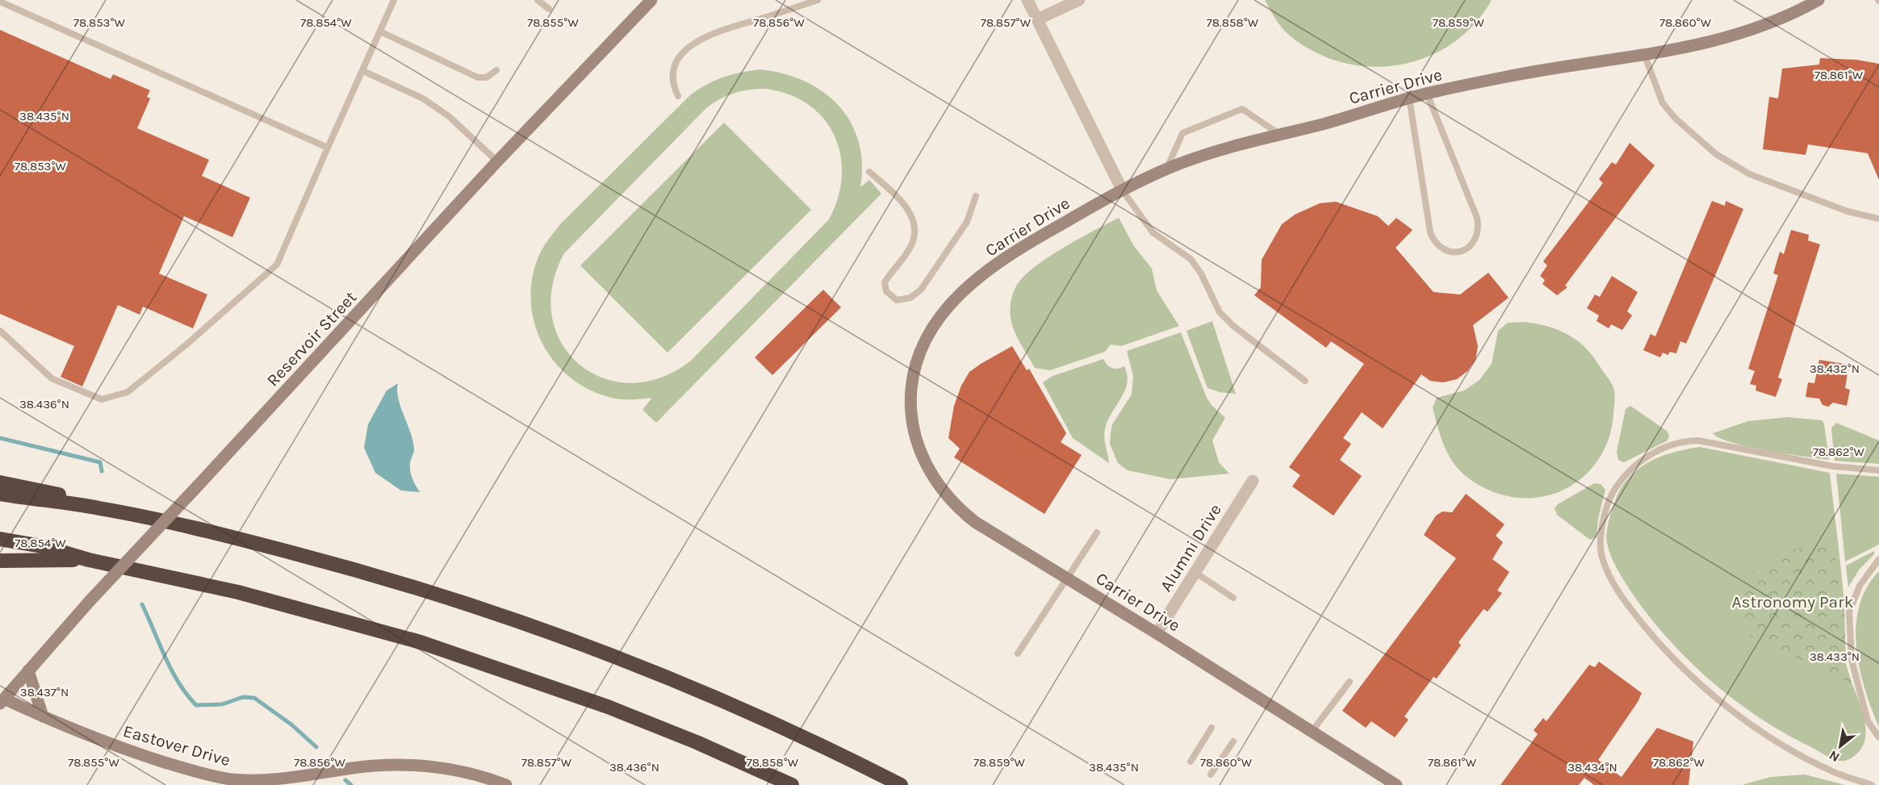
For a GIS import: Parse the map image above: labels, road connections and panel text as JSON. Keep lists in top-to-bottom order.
{
  "streets": {
    "street": [
      "Carrier Drive",
      "Reservoir Street",
      "Alumni Drive",
      "Eastover Drive"
    ]
  },
  "crossings": [
    ["Carrier Drive", "Alumni Drive"],
    ["Reservoir Street", "Eastover Drive"]
  ],
  "parks": ["Astronomy Park"],
  "north": "bottom left",
  "coordinates": [
    "78.854°W",
    "78.855°W",
    "78.856°W",
    "78.857°W",
    "78.858°W",
    "78.859°W",
    "78.853°W",
    "78.860°W",
    "78.861°W",
    "38.435°N",
    "38.432°N",
    "38.436°N",
    "78.862°W",
    "38.433°N",
    "38.437°N",
    "38.434°N"
  ]
}
